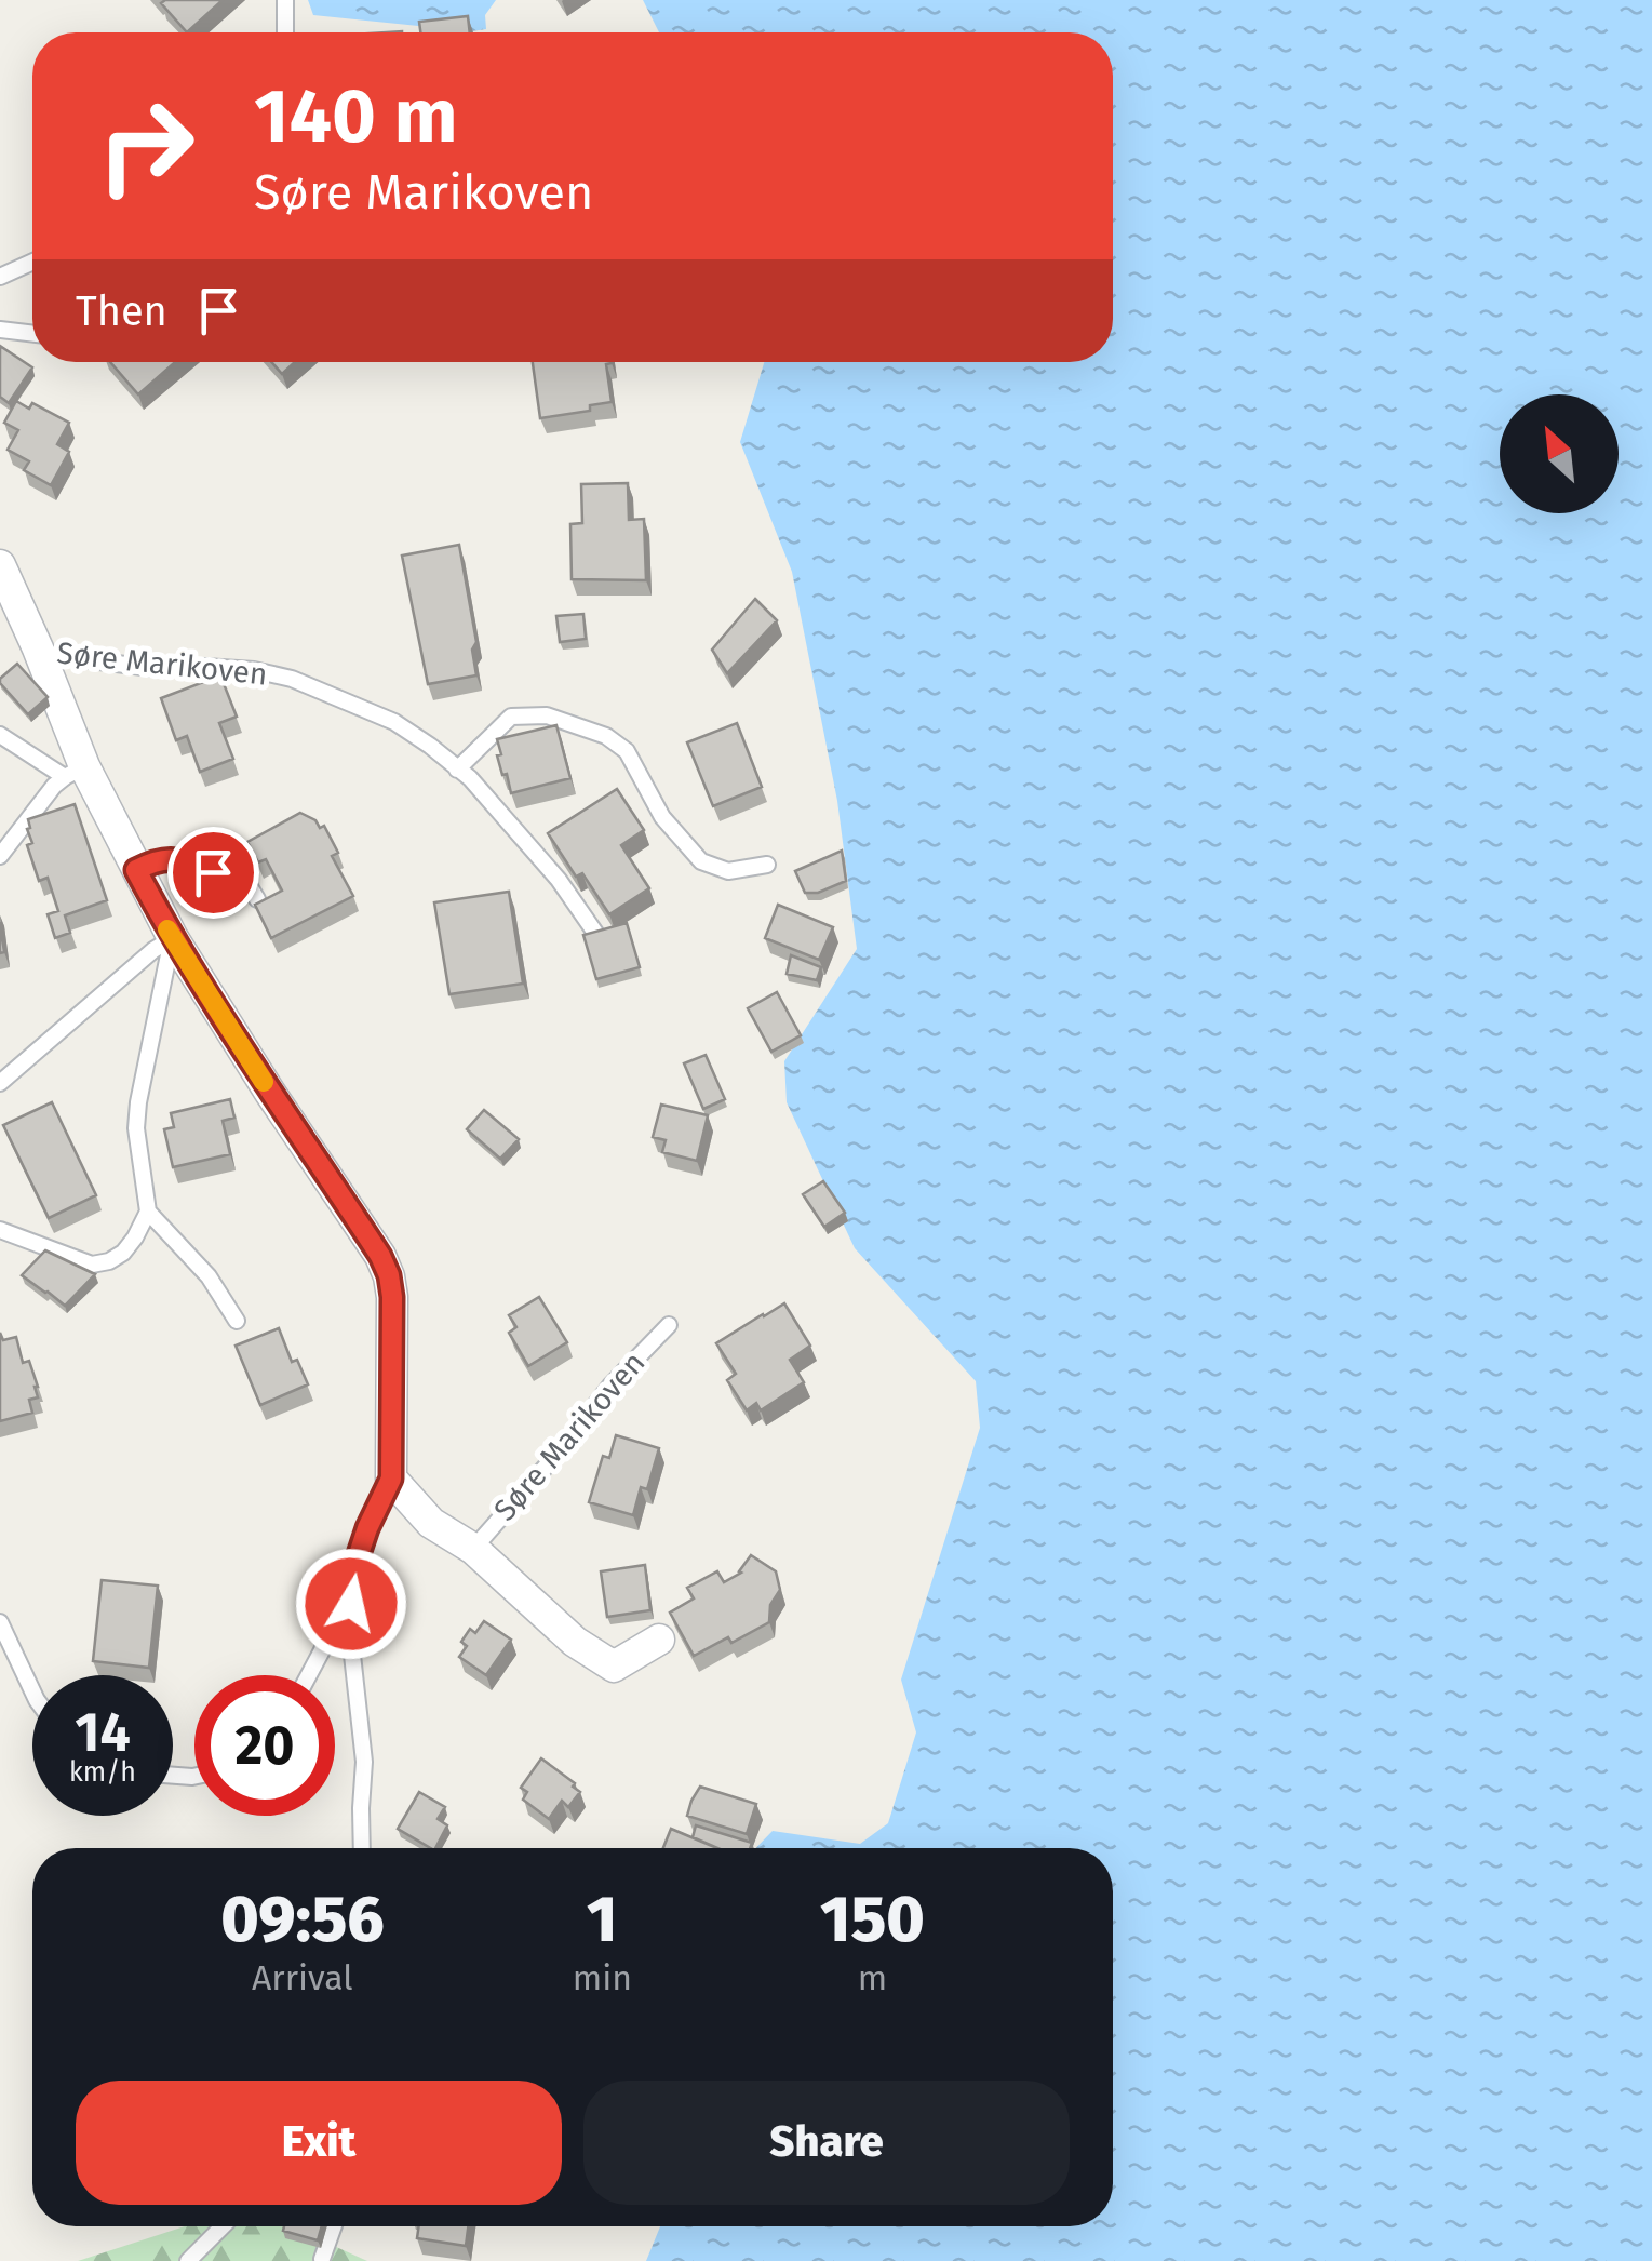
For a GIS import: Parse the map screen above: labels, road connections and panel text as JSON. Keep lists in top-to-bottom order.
{
  "streets": {
    "street": ["Søre Marikoven"]
  },
  "north": "top left",
  "page": {
    "turn": ["140 m", "Søre Marikoven"],
    "then": "Then",
    "speed": "14 km/h",
    "limit": "20",
    "eta": [
      "09:56",
      "Arrival",
      "1",
      "min",
      "150",
      "m"
    ],
    "buttons": ["Exit", "Share"]
  }
}
